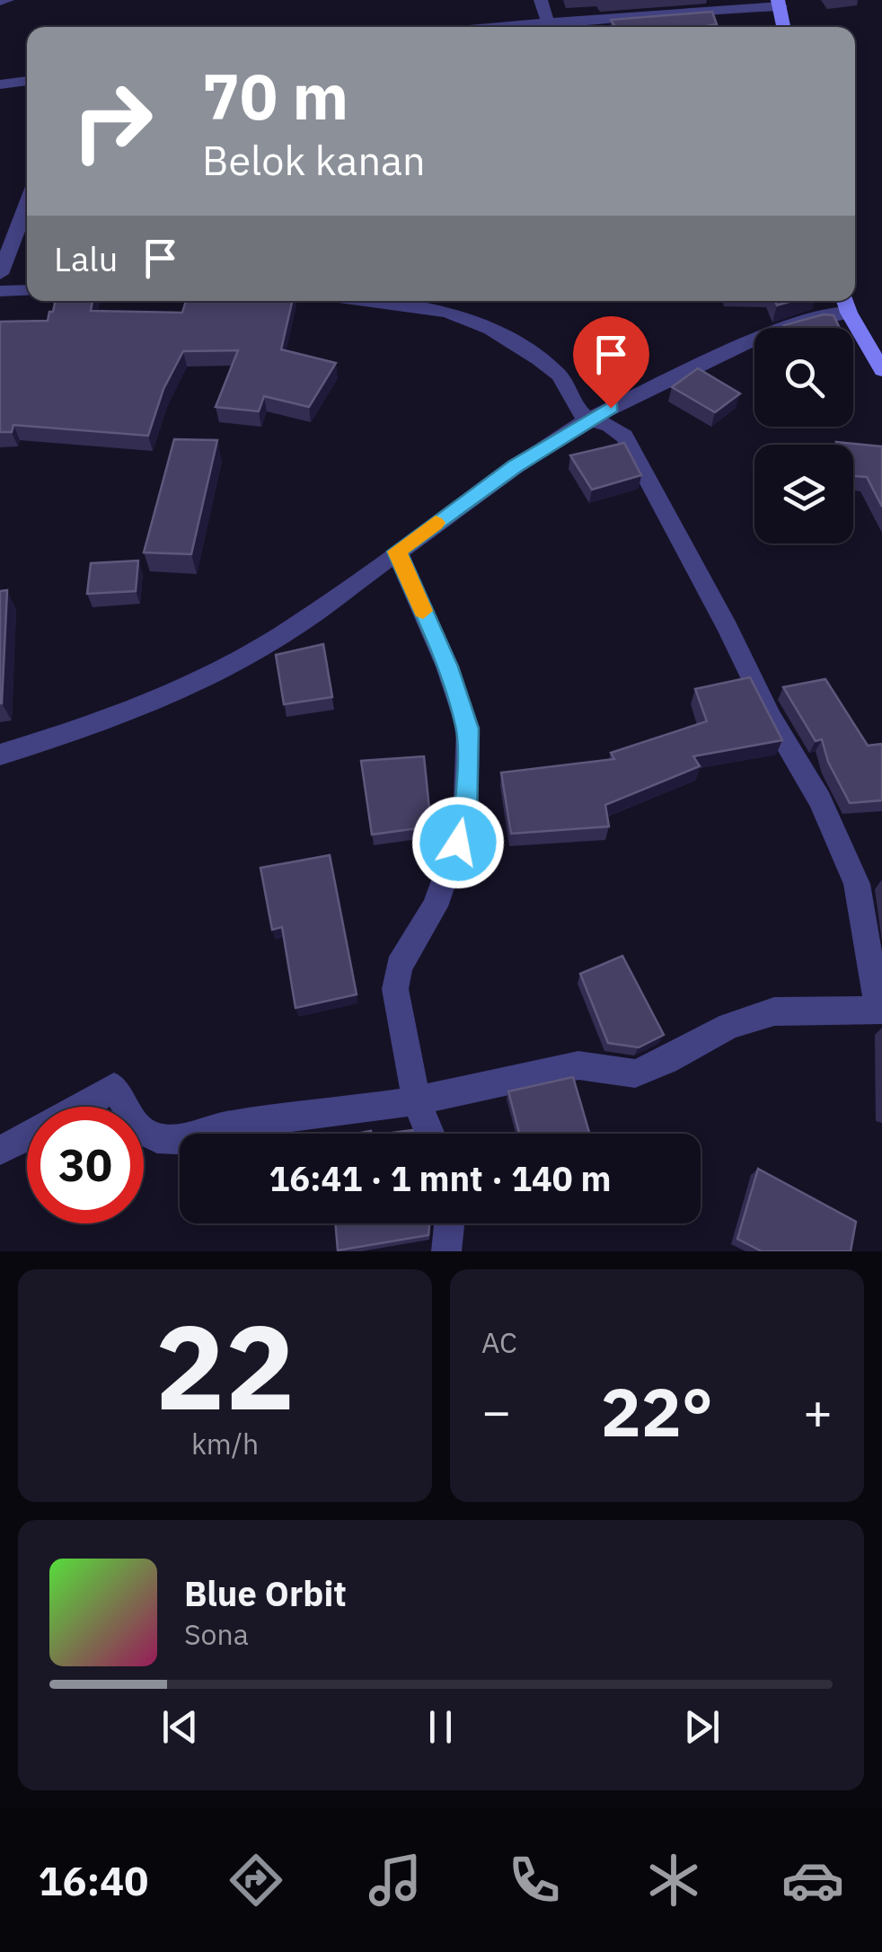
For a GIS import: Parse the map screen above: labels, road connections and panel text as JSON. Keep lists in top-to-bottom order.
{
  "page": {
    "turn": ["70 m", "Belok kanan"],
    "then": "Lalu",
    "limit": "30",
    "trip": "16:41 · 1 mnt · 140 m",
    "tile": [
      ["22", "km/h"],
      "AC"
    ],
    "heat": ["−", "22°", "+"],
    "song": ["Blue Orbit", "Sona"],
    "tabs": "16:40"
  }
}
